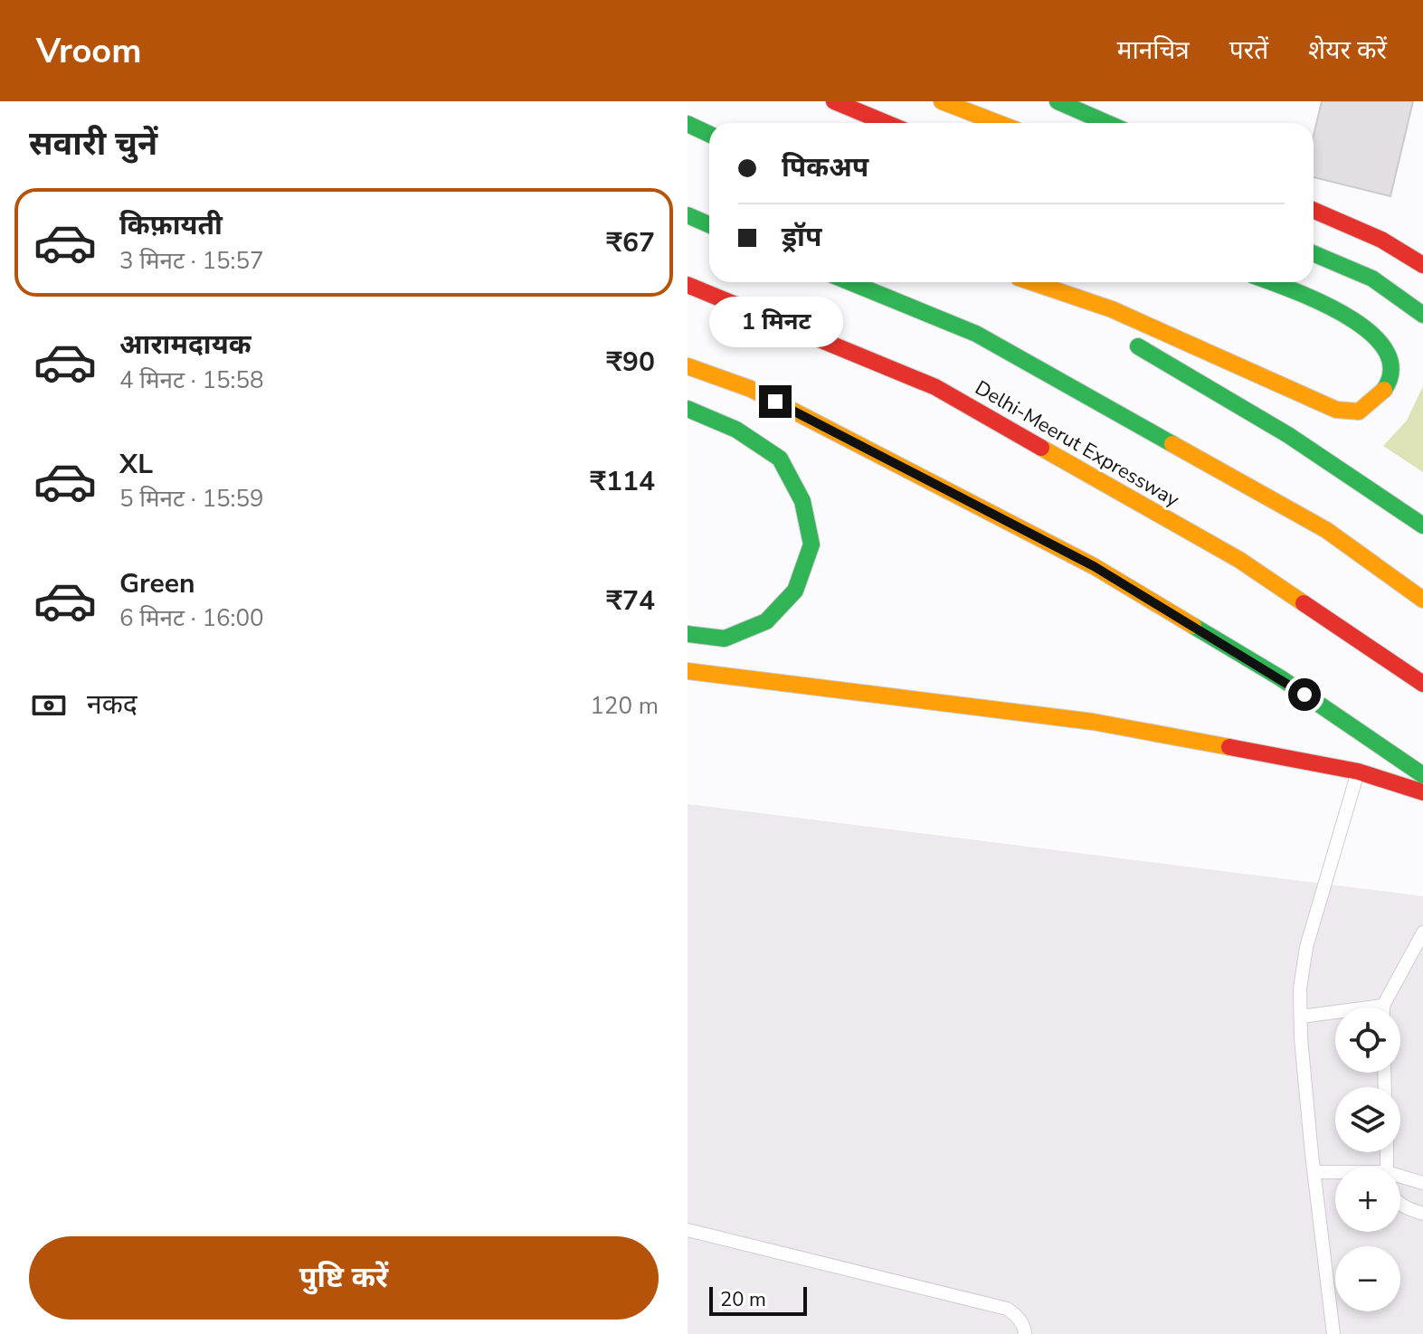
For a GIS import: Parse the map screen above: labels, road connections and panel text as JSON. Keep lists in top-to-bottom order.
{
  "streets": {
    "main road": ["Delhi-Meerut Expressway"]
  },
  "scale_bar": "20 m",
  "page": {
    "header": "Vroom",
    "nav": ["मानचित्र", "परतें", "शेयर करें"],
    "heading": "सवारी चुनें",
    "banner": ["पिकअप", "ड्रॉप"],
    "list": [
      {
        "name": "किफ़ायती",
        "note": "3 मिनट · 15:57",
        "value": "₹67"
      },
      {
        "name": "आरामदायक",
        "note": "4 मिनट · 15:58",
        "value": "₹90"
      },
      {
        "name": "XL",
        "note": "5 मिनट · 15:59",
        "value": "₹114"
      },
      {
        "name": "Green",
        "note": "6 मिनट · 16:00",
        "value": "₹74"
      }
    ],
    "bubble": "1 मिनट",
    "pay": ["नकद", "120 m"],
    "map_buttons": ["+", "−"],
    "buttons": "पुष्टि करें",
    "scale": "20 m"
  }
}
